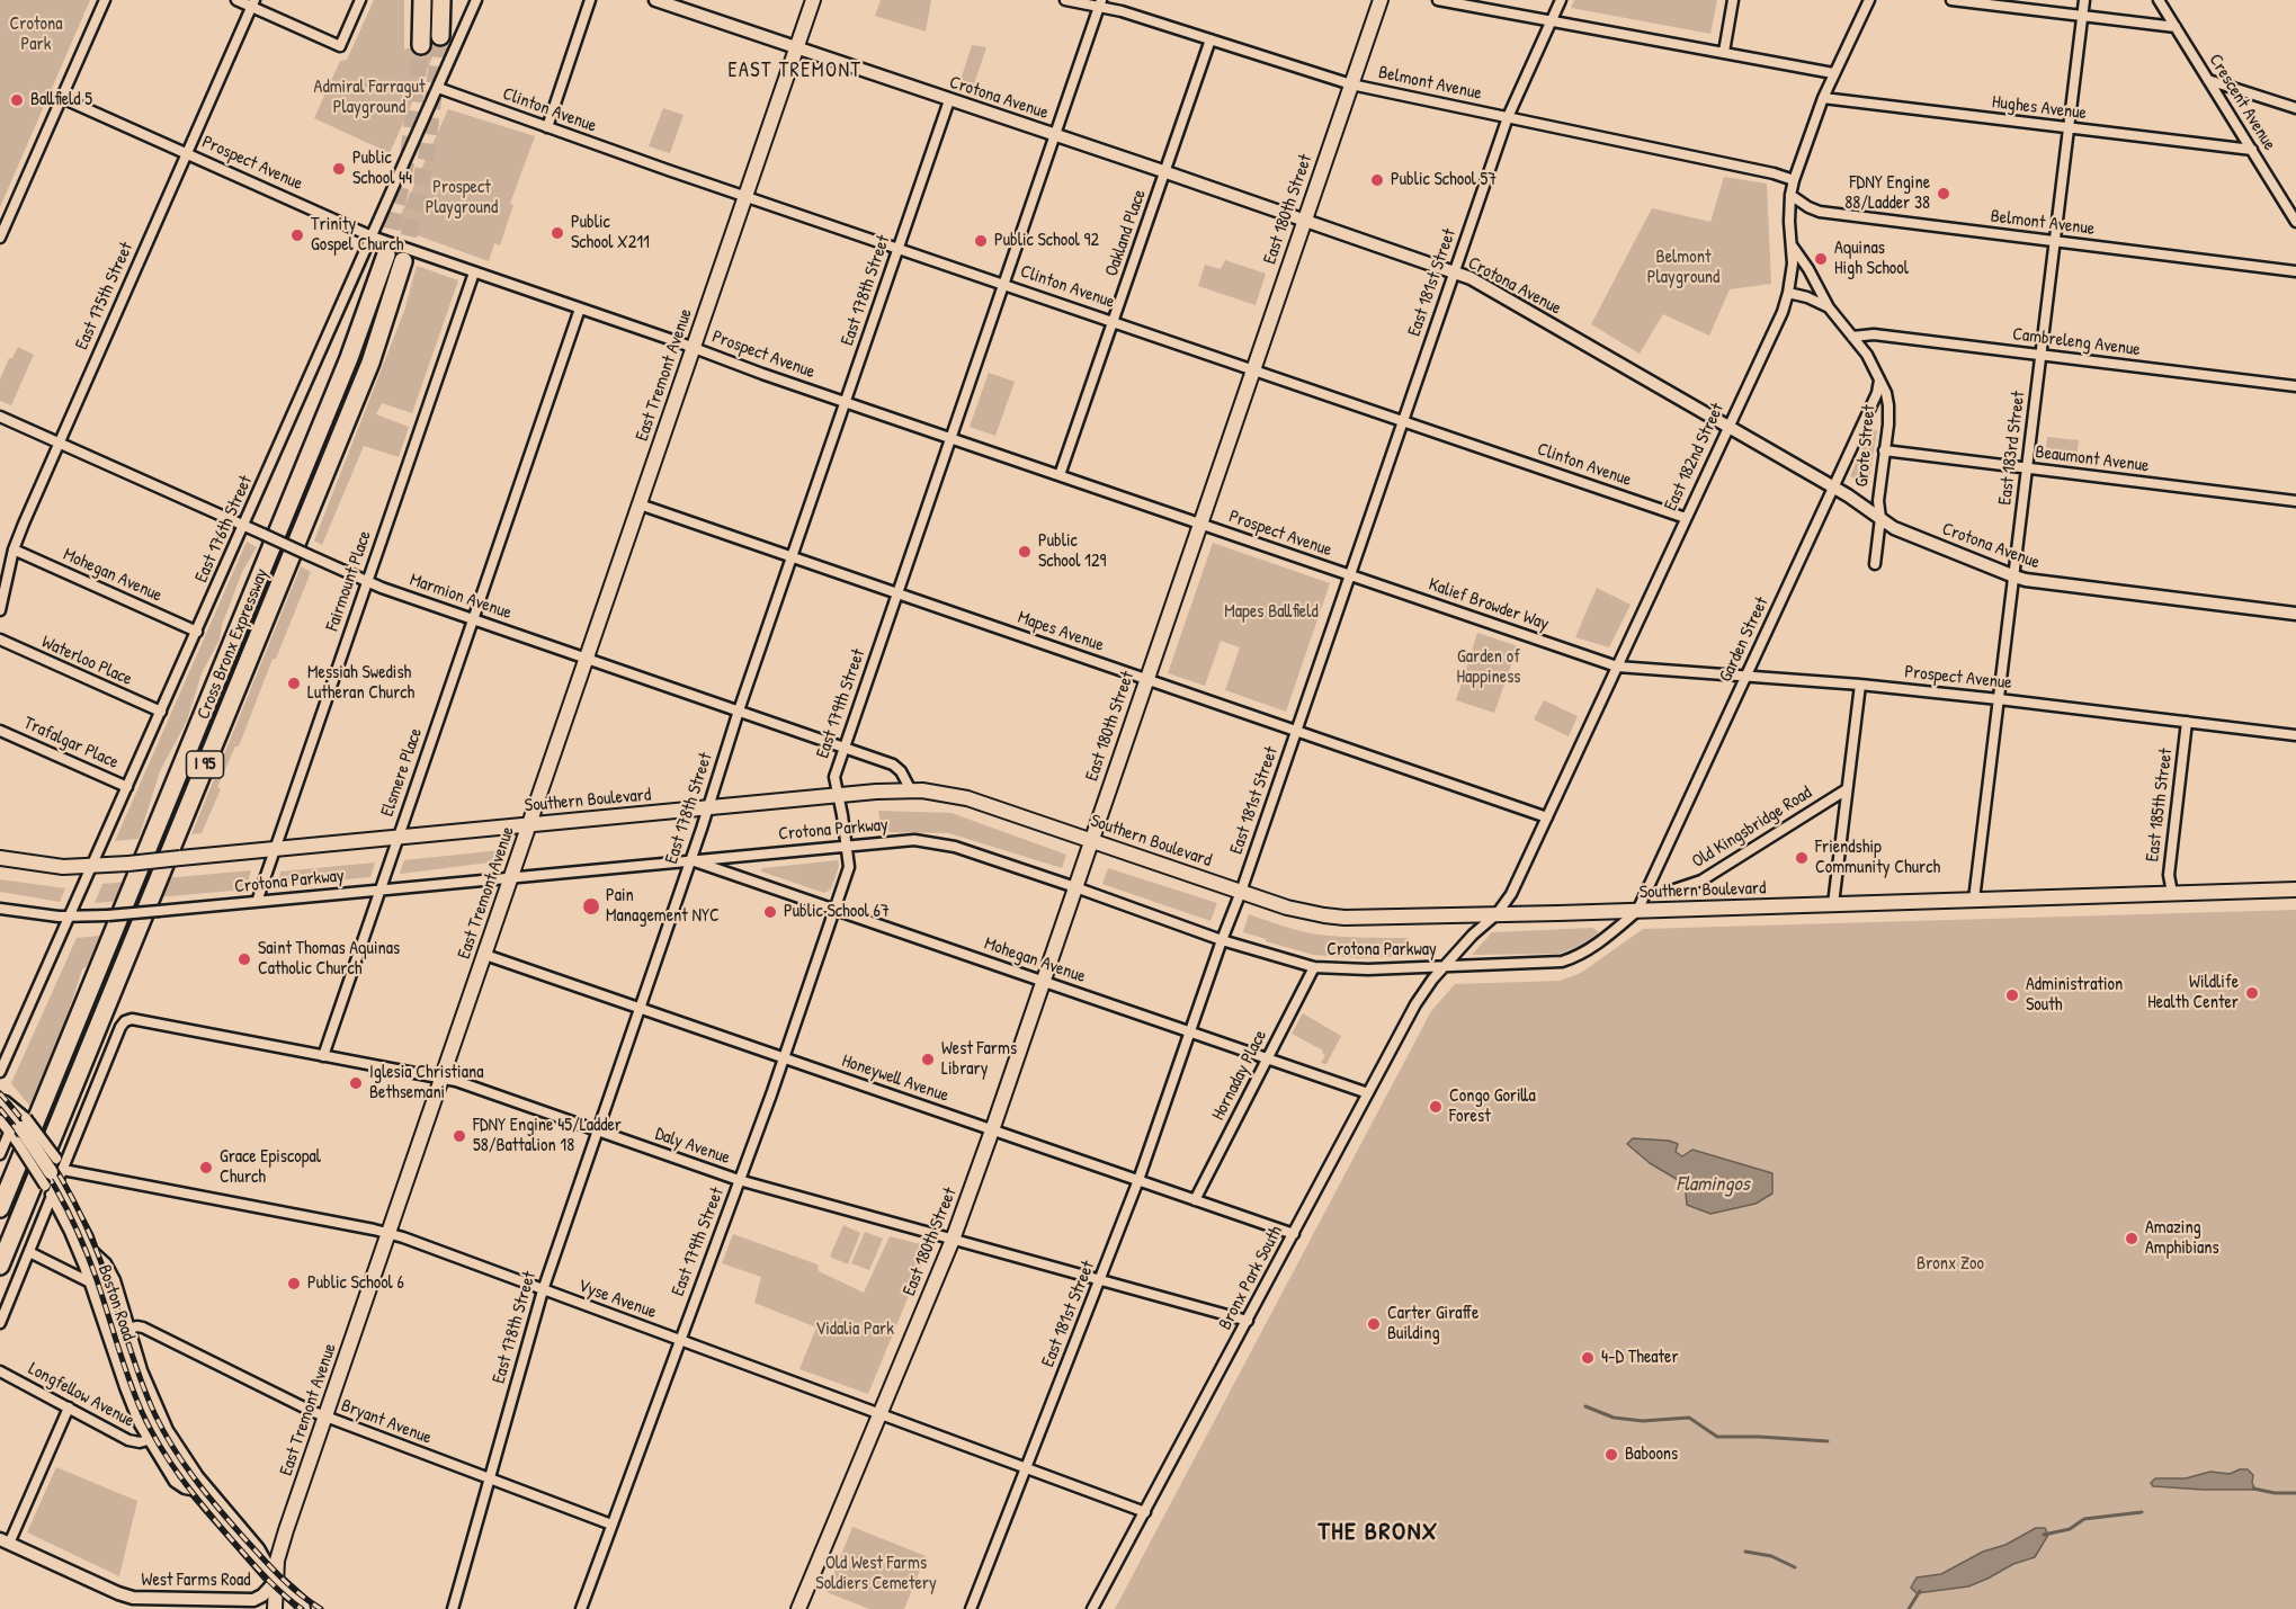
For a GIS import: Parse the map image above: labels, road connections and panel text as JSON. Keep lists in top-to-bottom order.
{
  "streets": {
    "highway": ["Cross Bronx Expressway", "I 95"],
    "main road": [
      "East 180th Street",
      "East Tremont Avenue",
      "Southern Boulevard",
      "Boston Road"
    ],
    "street": [
      "Belmont Avenue",
      "Crotona Avenue",
      "Crescent Avenue",
      "Hughes Avenue",
      "Clinton Avenue",
      "Prospect Avenue",
      "Oakland Place",
      "East 181st Street",
      "East 178th Street",
      "East 175th Street",
      "Cambreleng Avenue",
      "Grote Street",
      "East 183rd Street",
      "East 182nd Street",
      "Beaumont Avenue",
      "East 176th Street",
      "Mohegan Avenue",
      "Fairmount Place",
      "Marmion Avenue",
      "Kalief Browder Way",
      "Mapes Avenue",
      "Garden Street",
      "Waterloo Place",
      "East 179th Street",
      "Trafalgar Place",
      "Elsmere Place",
      "East 185th Street",
      "Old Kingsbridge Road",
      "Crotona Parkway",
      "Hornaday Place",
      "Honeywell Avenue",
      "Daly Avenue",
      "Bronx Park South",
      "Vyse Avenue",
      "Longfellow Avenue",
      "Bryant Avenue",
      "West Farms Road"
    ]
  },
  "crossings": [
    ["Belmont Avenue", "East 180th Street"],
    ["Belmont Avenue", "Oakland Place"],
    ["Belmont Avenue", "East 181st Street"],
    ["Belmont Avenue", "East 183rd Street"],
    ["Belmont Avenue", "East 182nd Street"],
    ["Belmont Avenue", "East 179th Street"],
    ["Crotona Avenue", "East 180th Street"],
    ["Crotona Avenue", "Oakland Place"],
    ["Crotona Avenue", "East 181st Street"],
    ["Crotona Avenue", "East 178th Street"],
    ["Crotona Avenue", "East Tremont Avenue"],
    ["Crotona Avenue", "Grote Street"],
    ["Crotona Avenue", "East 183rd Street"],
    ["Crotona Avenue", "East 182nd Street"],
    ["Crotona Avenue", "Garden Street"],
    ["Crotona Avenue", "East 179th Street"],
    ["Crescent Avenue", "Hughes Avenue"],
    ["Hughes Avenue", "East 183rd Street"],
    ["Hughes Avenue", "East 182nd Street"],
    ["Clinton Avenue", "East 180th Street"],
    ["Clinton Avenue", "Oakland Place"],
    ["Clinton Avenue", "East 181st Street"],
    ["Clinton Avenue", "East 178th Street"],
    ["Clinton Avenue", "East Tremont Avenue"],
    ["Clinton Avenue", "East 182nd Street"],
    ["Clinton Avenue", "East 176th Street"],
    ["Clinton Avenue", "East 179th Street"],
    ["Prospect Avenue", "East 180th Street"],
    ["Prospect Avenue", "Oakland Place"],
    ["Prospect Avenue", "East 181st Street"],
    ["Prospect Avenue", "East 178th Street"],
    ["Prospect Avenue", "East 175th Street"],
    ["Prospect Avenue", "East Tremont Avenue"],
    ["Prospect Avenue", "East 183rd Street"],
    ["Prospect Avenue", "East 182nd Street"],
    ["Prospect Avenue", "East 176th Street"],
    ["Prospect Avenue", "Fairmount Place"],
    ["Prospect Avenue", "Kalief Browder Way"],
    ["Prospect Avenue", "Garden Street"],
    ["Prospect Avenue", "East 179th Street"],
    ["Prospect Avenue", "Elsmere Place"],
    ["Prospect Avenue", "East 185th Street"],
    ["East 180th Street", "Mohegan Avenue"],
    ["East 180th Street", "Mapes Avenue"],
    ["East 180th Street", "Southern Boulevard"],
    ["East 180th Street", "Crotona Parkway"],
    ["East 180th Street", "Honeywell Avenue"],
    ["East 180th Street", "Daly Avenue"],
    ["East 180th Street", "Vyse Avenue"],
    ["East 181st Street", "Mohegan Avenue"],
    ["East 181st Street", "Kalief Browder Way"],
    ["East 181st Street", "Mapes Avenue"],
    ["East 181st Street", "Southern Boulevard"],
    ["East 181st Street", "Crotona Parkway"],
    ["East 181st Street", "Honeywell Avenue"],
    ["East 181st Street", "Daly Avenue"],
    ["East 181st Street", "Vyse Avenue"],
    ["East 178th Street", "Mohegan Avenue"],
    ["East 178th Street", "Marmion Avenue"],
    ["East 178th Street", "Mapes Avenue"],
    ["East 178th Street", "Southern Boulevard"],
    ["East 178th Street", "Crotona Parkway"],
    ["East 178th Street", "Honeywell Avenue"],
    ["East 178th Street", "Daly Avenue"],
    ["East 178th Street", "Vyse Avenue"],
    ["East 178th Street", "Bryant Avenue"],
    ["East 175th Street", "Mohegan Avenue"],
    ["East 175th Street", "Marmion Avenue"],
    ["Cambreleng Avenue", "Grote Street"],
    ["Cambreleng Avenue", "East 183rd Street"],
    ["East Tremont Avenue", "Marmion Avenue"],
    ["East Tremont Avenue", "Mapes Avenue"],
    ["East Tremont Avenue", "Southern Boulevard"],
    ["East Tremont Avenue", "Crotona Parkway"],
    ["East Tremont Avenue", "Honeywell Avenue"],
    ["East Tremont Avenue", "Daly Avenue"],
    ["East Tremont Avenue", "Vyse Avenue"],
    ["East Tremont Avenue", "Boston Road"],
    ["East Tremont Avenue", "Bryant Avenue"],
    ["East Tremont Avenue", "West Farms Road"],
    ["Grote Street", "East 182nd Street"],
    ["Grote Street", "Beaumont Avenue"],
    ["Grote Street", "Garden Street"],
    ["East 183rd Street", "Beaumont Avenue"],
    ["East 183rd Street", "Southern Boulevard"],
    ["East 182nd Street", "Kalief Browder Way"],
    ["East 182nd Street", "Mapes Avenue"],
    ["East 182nd Street", "Southern Boulevard"],
    ["East 182nd Street", "Crotona Parkway"],
    ["East 182nd Street", "Bronx Park South"],
    ["East 176th Street", "Mohegan Avenue"],
    ["East 176th Street", "Marmion Avenue"],
    ["East 176th Street", "Waterloo Place"],
    ["East 176th Street", "Trafalgar Place"],
    ["East 176th Street", "Southern Boulevard"],
    ["East 176th Street", "Crotona Parkway"],
    ["Mohegan Avenue", "East 179th Street"],
    ["Mohegan Avenue", "Crotona Parkway"],
    ["Mohegan Avenue", "Hornaday Place"],
    ["Mohegan Avenue", "Bronx Park South"],
    ["Fairmount Place", "Marmion Avenue"],
    ["Fairmount Place", "Southern Boulevard"],
    ["Fairmount Place", "Crotona Parkway"],
    ["Marmion Avenue", "East 179th Street"],
    ["Marmion Avenue", "Elsmere Place"],
    ["Marmion Avenue", "Southern Boulevard"],
    ["Mapes Avenue", "East 179th Street"],
    ["Garden Street", "Southern Boulevard"],
    ["Garden Street", "Crotona Parkway"],
    ["East 179th Street", "Southern Boulevard"],
    ["East 179th Street", "Crotona Parkway"],
    ["East 179th Street", "Honeywell Avenue"],
    ["East 179th Street", "Daly Avenue"],
    ["East 179th Street", "Vyse Avenue"],
    ["East 179th Street", "Bryant Avenue"],
    ["Elsmere Place", "Southern Boulevard"],
    ["Elsmere Place", "Crotona Parkway"],
    ["Elsmere Place", "Daly Avenue"],
    ["Southern Boulevard", "East 185th Street"],
    ["Southern Boulevard", "Crotona Parkway"],
    ["Crotona Parkway", "Hornaday Place"],
    ["Crotona Parkway", "Bronx Park South"],
    ["Hornaday Place", "Honeywell Avenue"],
    ["Honeywell Avenue", "Bronx Park South"],
    ["Daly Avenue", "Bronx Park South"],
    ["Daly Avenue", "Vyse Avenue"],
    ["Daly Avenue", "Boston Road"],
    ["Bronx Park South", "Vyse Avenue"],
    ["Vyse Avenue", "Boston Road"],
    ["Boston Road", "Longfellow Avenue"],
    ["Boston Road", "Bryant Avenue"],
    ["Boston Road", "West Farms Road"]
  ],
  "districts": ["EAST TREMONT", "THE BRONX"],
  "water": ["Flamingos"],
  "parks": [
    "Crotona Park",
    "Admiral Farragut Playground",
    "Prospect Playground",
    "Belmont Playground",
    "Mapes Ballfield",
    "Garden of Happiness",
    "Bronx Zoo",
    "Vidalia Park",
    "Old West Farms Soldiers Cemetery"
  ],
  "places": [
    "Ballfield 5",
    "Public School 44",
    "Public School 57",
    "FDNY Engine 88/Ladder 38",
    "Public School X211",
    "Trinity Gospel Church",
    "Public School 92",
    "Aquinas High School",
    "Public School 129",
    "Messiah Swedish Lutheran Church",
    "Friendship Community Church",
    "Pain Management NYC",
    "Public School 67",
    "Saint Thomas Aquinas Catholic Church",
    "Wildlife Health Center",
    "Administration South",
    "West Farms Library",
    "Iglesia Christiana Bethsemani",
    "Congo Gorilla Forest",
    "FDNY Engine 45/Ladder 58/Battalion 18",
    "Grace Episcopal Church",
    "Amazing Amphibians",
    "Public School 6",
    "Carter Giraffe Building",
    "4-D Theater",
    "Baboons"
  ]
}
